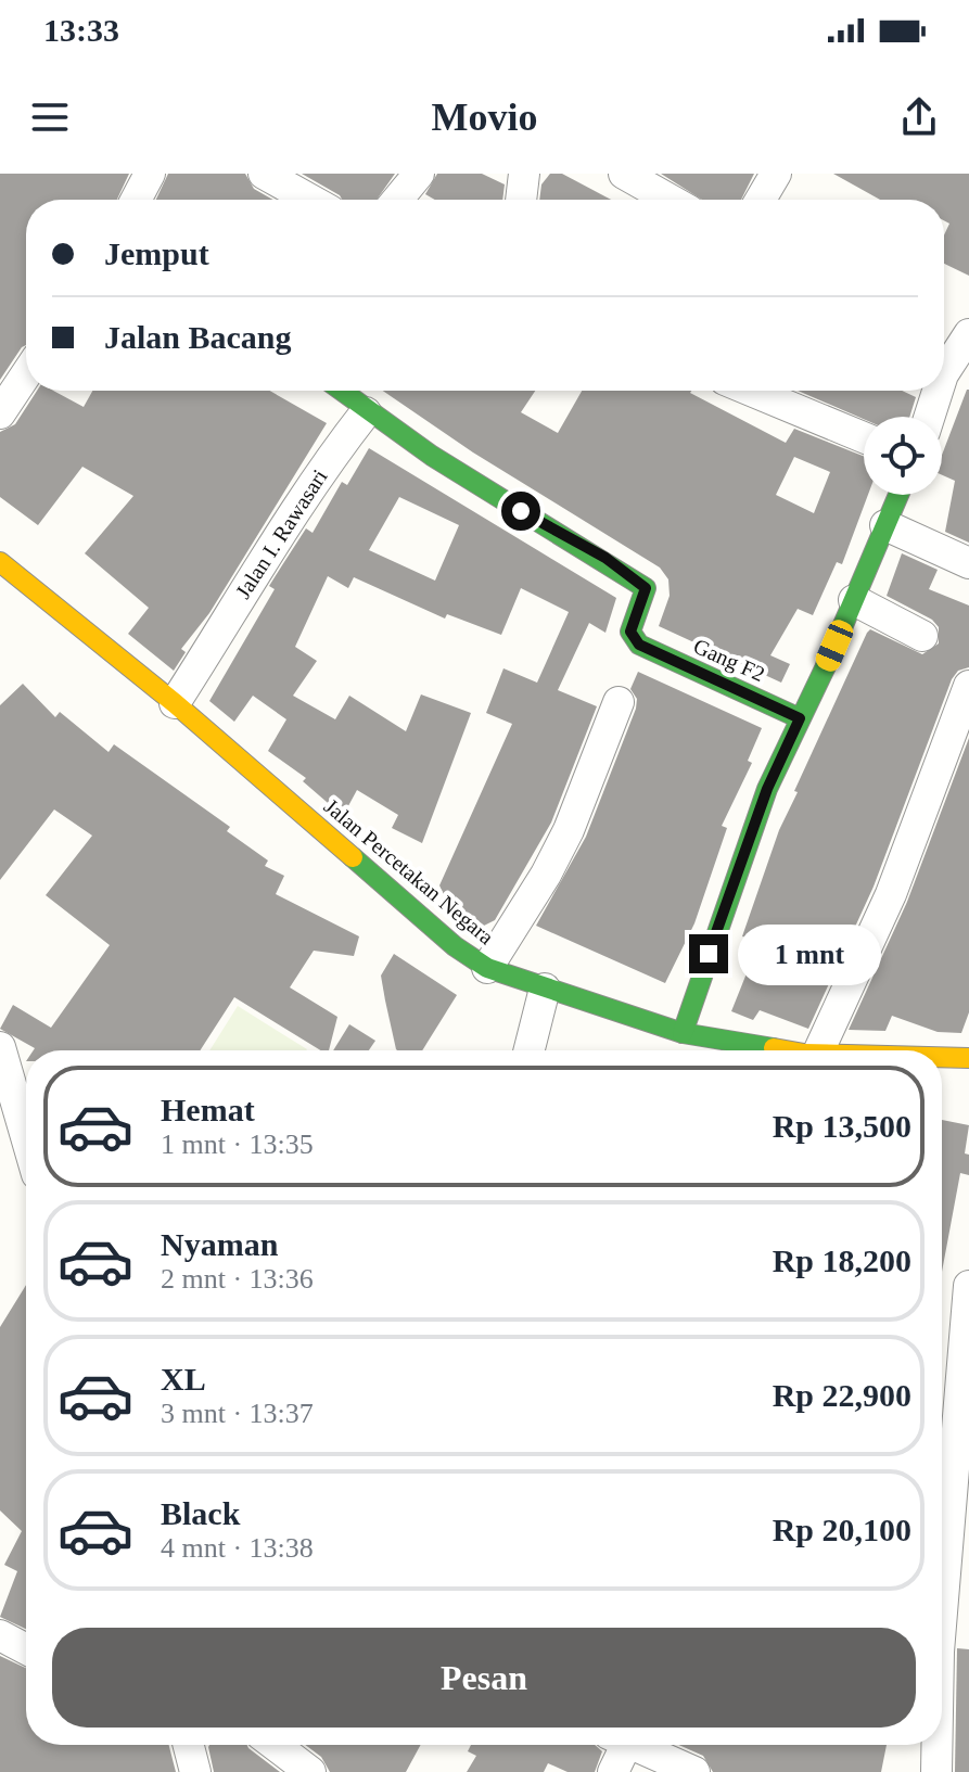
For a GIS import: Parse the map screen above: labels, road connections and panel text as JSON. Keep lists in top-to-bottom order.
{
  "streets": {
    "street": ["Jalan I. Rawasari", "Gang F2", "Jalan Percetakan Negara"]
  },
  "crossings": [
    ["Jalan I. Rawasari", "Gang F2"],
    ["Jalan I. Rawasari", "Jalan Percetakan Negara"]
  ],
  "page": {
    "status": "13:33",
    "header": "Movio",
    "banner": ["Jemput", "Jalan Bacang"],
    "bubble": "1 mnt",
    "list": [
      {
        "name": "Hemat",
        "note": "1 mnt · 13:35",
        "value": "Rp 13,500"
      },
      {
        "name": "Nyaman",
        "note": "2 mnt · 13:36",
        "value": "Rp 18,200"
      },
      {
        "name": "XL",
        "note": "3 mnt · 13:37",
        "value": "Rp 22,900"
      },
      {
        "name": "Black",
        "note": "4 mnt · 13:38",
        "value": "Rp 20,100"
      }
    ],
    "buttons": "Pesan"
  }
}
